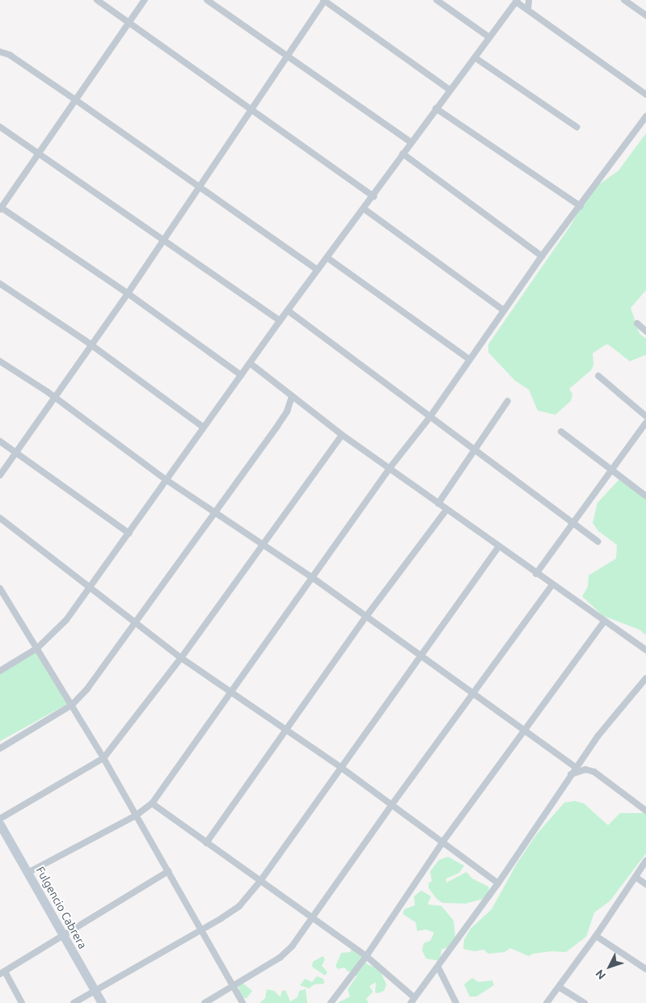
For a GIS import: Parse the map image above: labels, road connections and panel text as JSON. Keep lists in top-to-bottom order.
{
  "streets": {
    "main road": ["Fulgencio Cabrera"]
  },
  "north": "bottom left"
}
